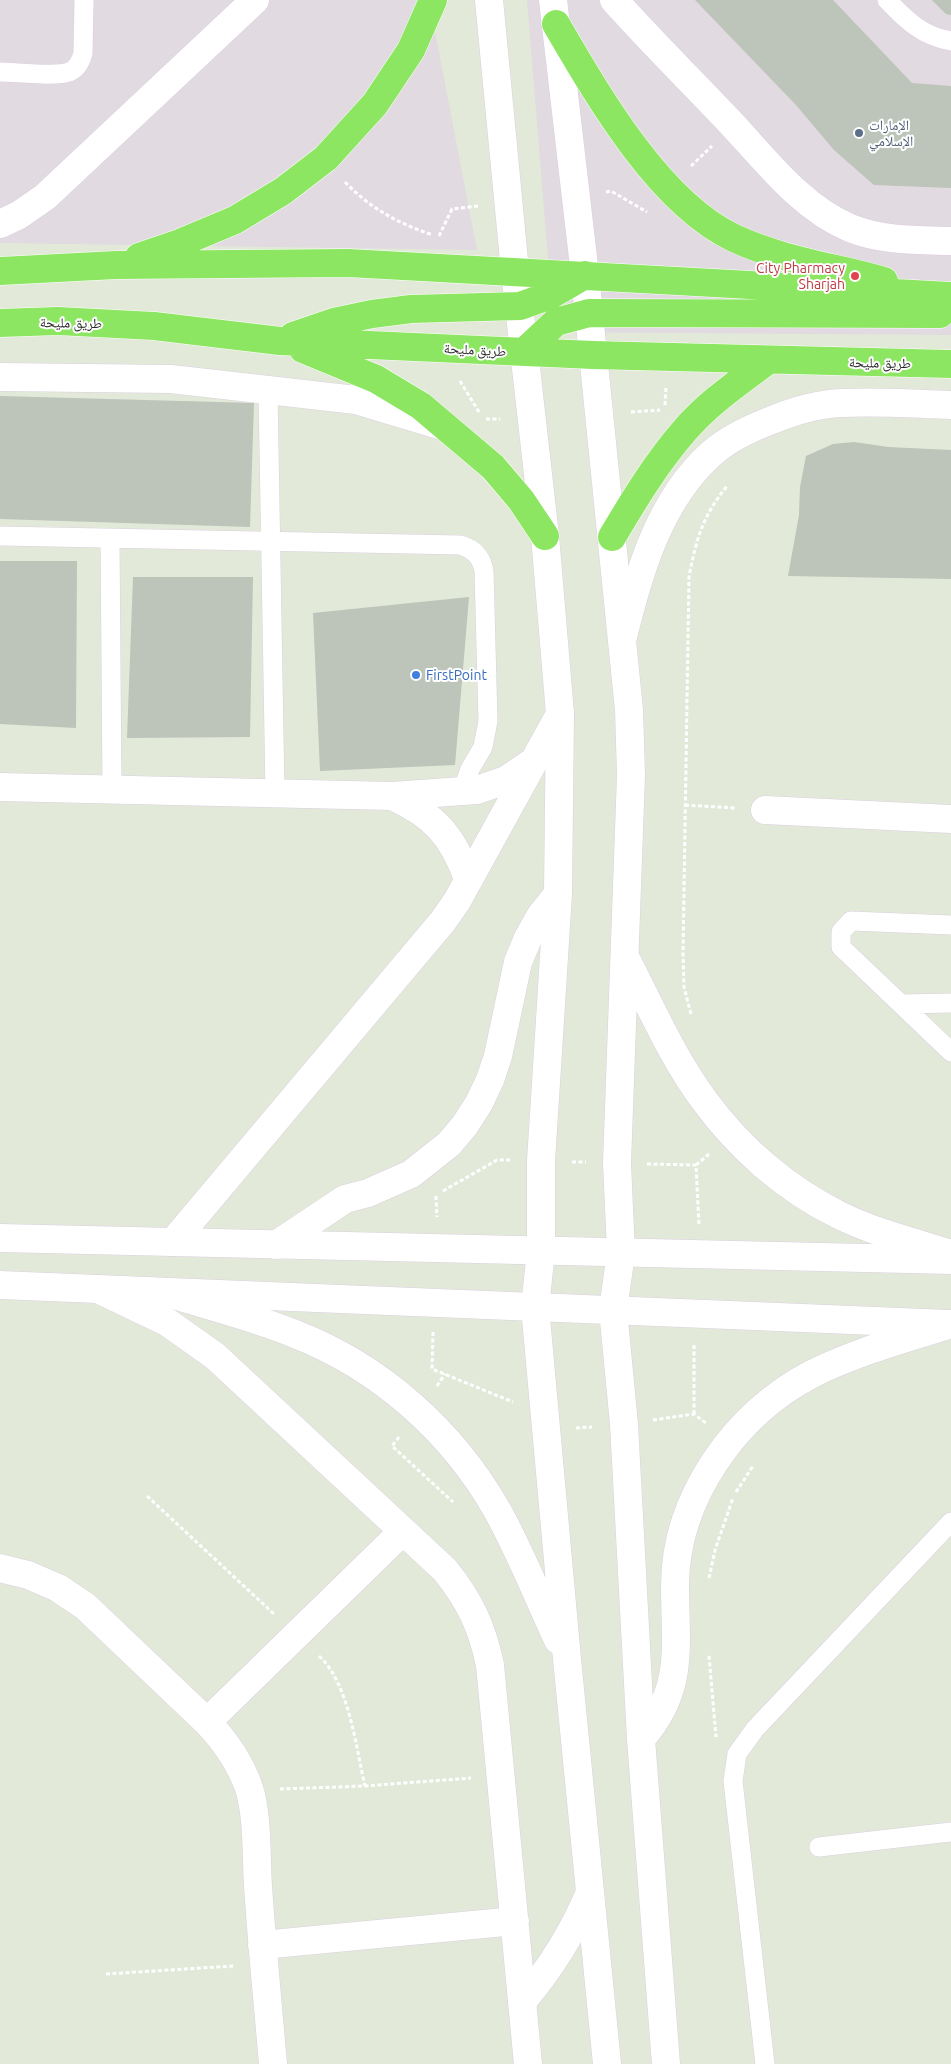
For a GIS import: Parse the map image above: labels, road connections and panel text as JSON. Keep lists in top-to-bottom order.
{
  "streets": {
    "main road": ["طريق مليحة"]
  },
  "places": ["الإمارات الإسلامي", "City Pharmacy Sharjah", "FirstPoint"]
}
